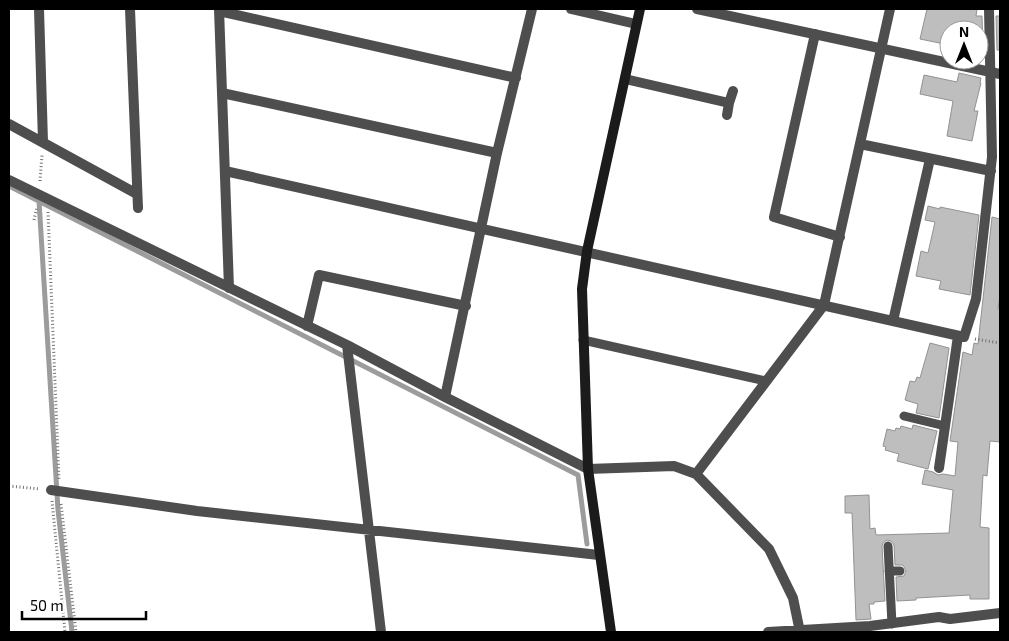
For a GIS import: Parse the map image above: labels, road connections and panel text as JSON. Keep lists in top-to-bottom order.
{
  "scale_bar": "50 m",
  "north": "top"
}
